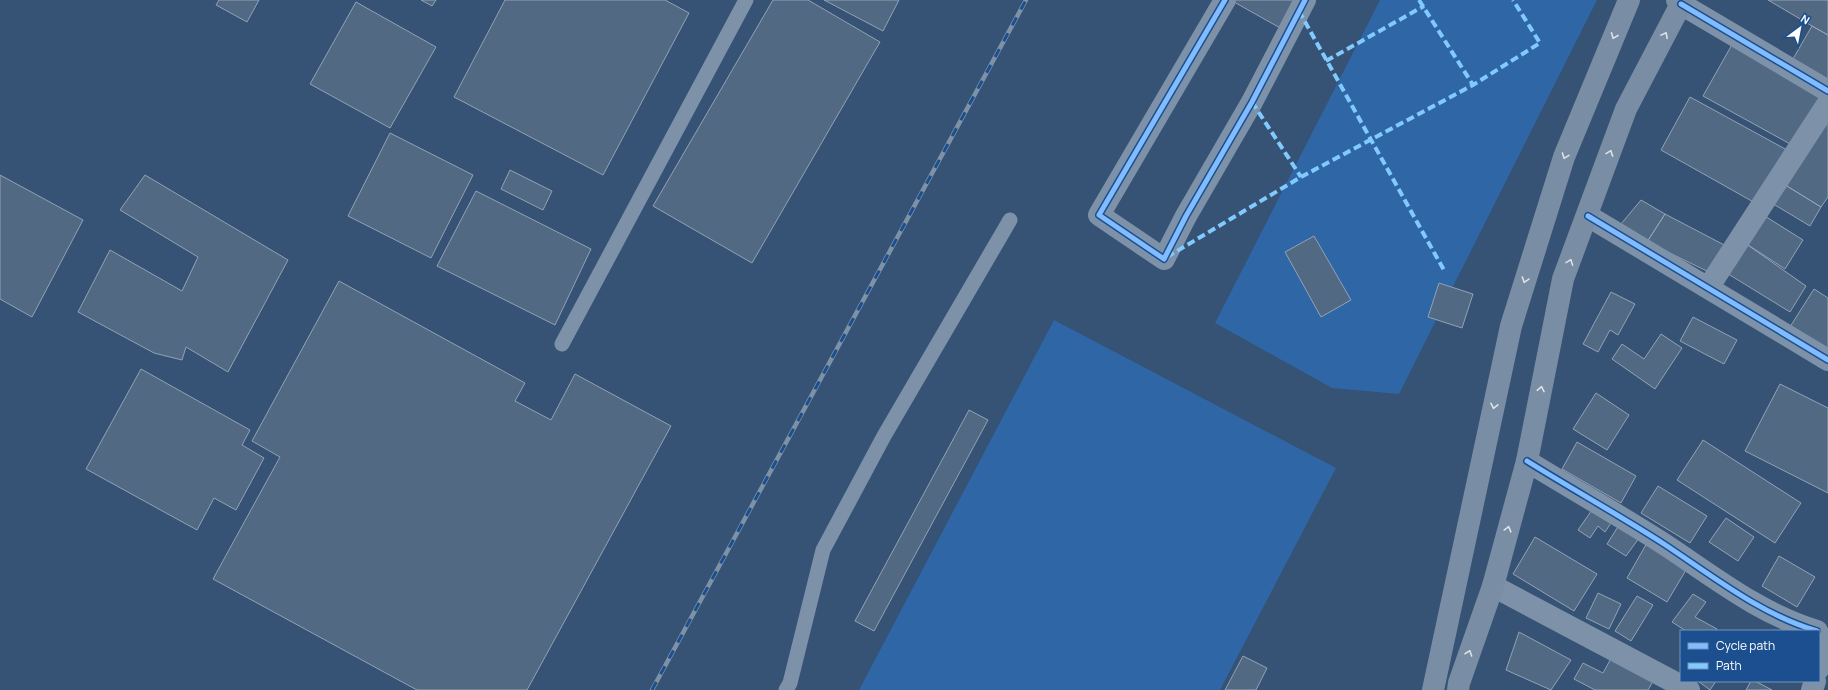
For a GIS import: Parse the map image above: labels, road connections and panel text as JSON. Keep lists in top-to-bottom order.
{
  "legend": ["Cycle path", "Path"],
  "north": "top right"
}
